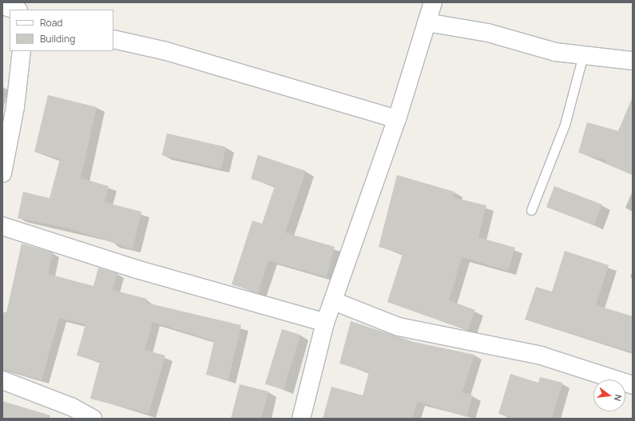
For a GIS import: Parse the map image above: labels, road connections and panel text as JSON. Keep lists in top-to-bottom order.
{
  "legend": ["Road", "Building"],
  "north": "right"
}
